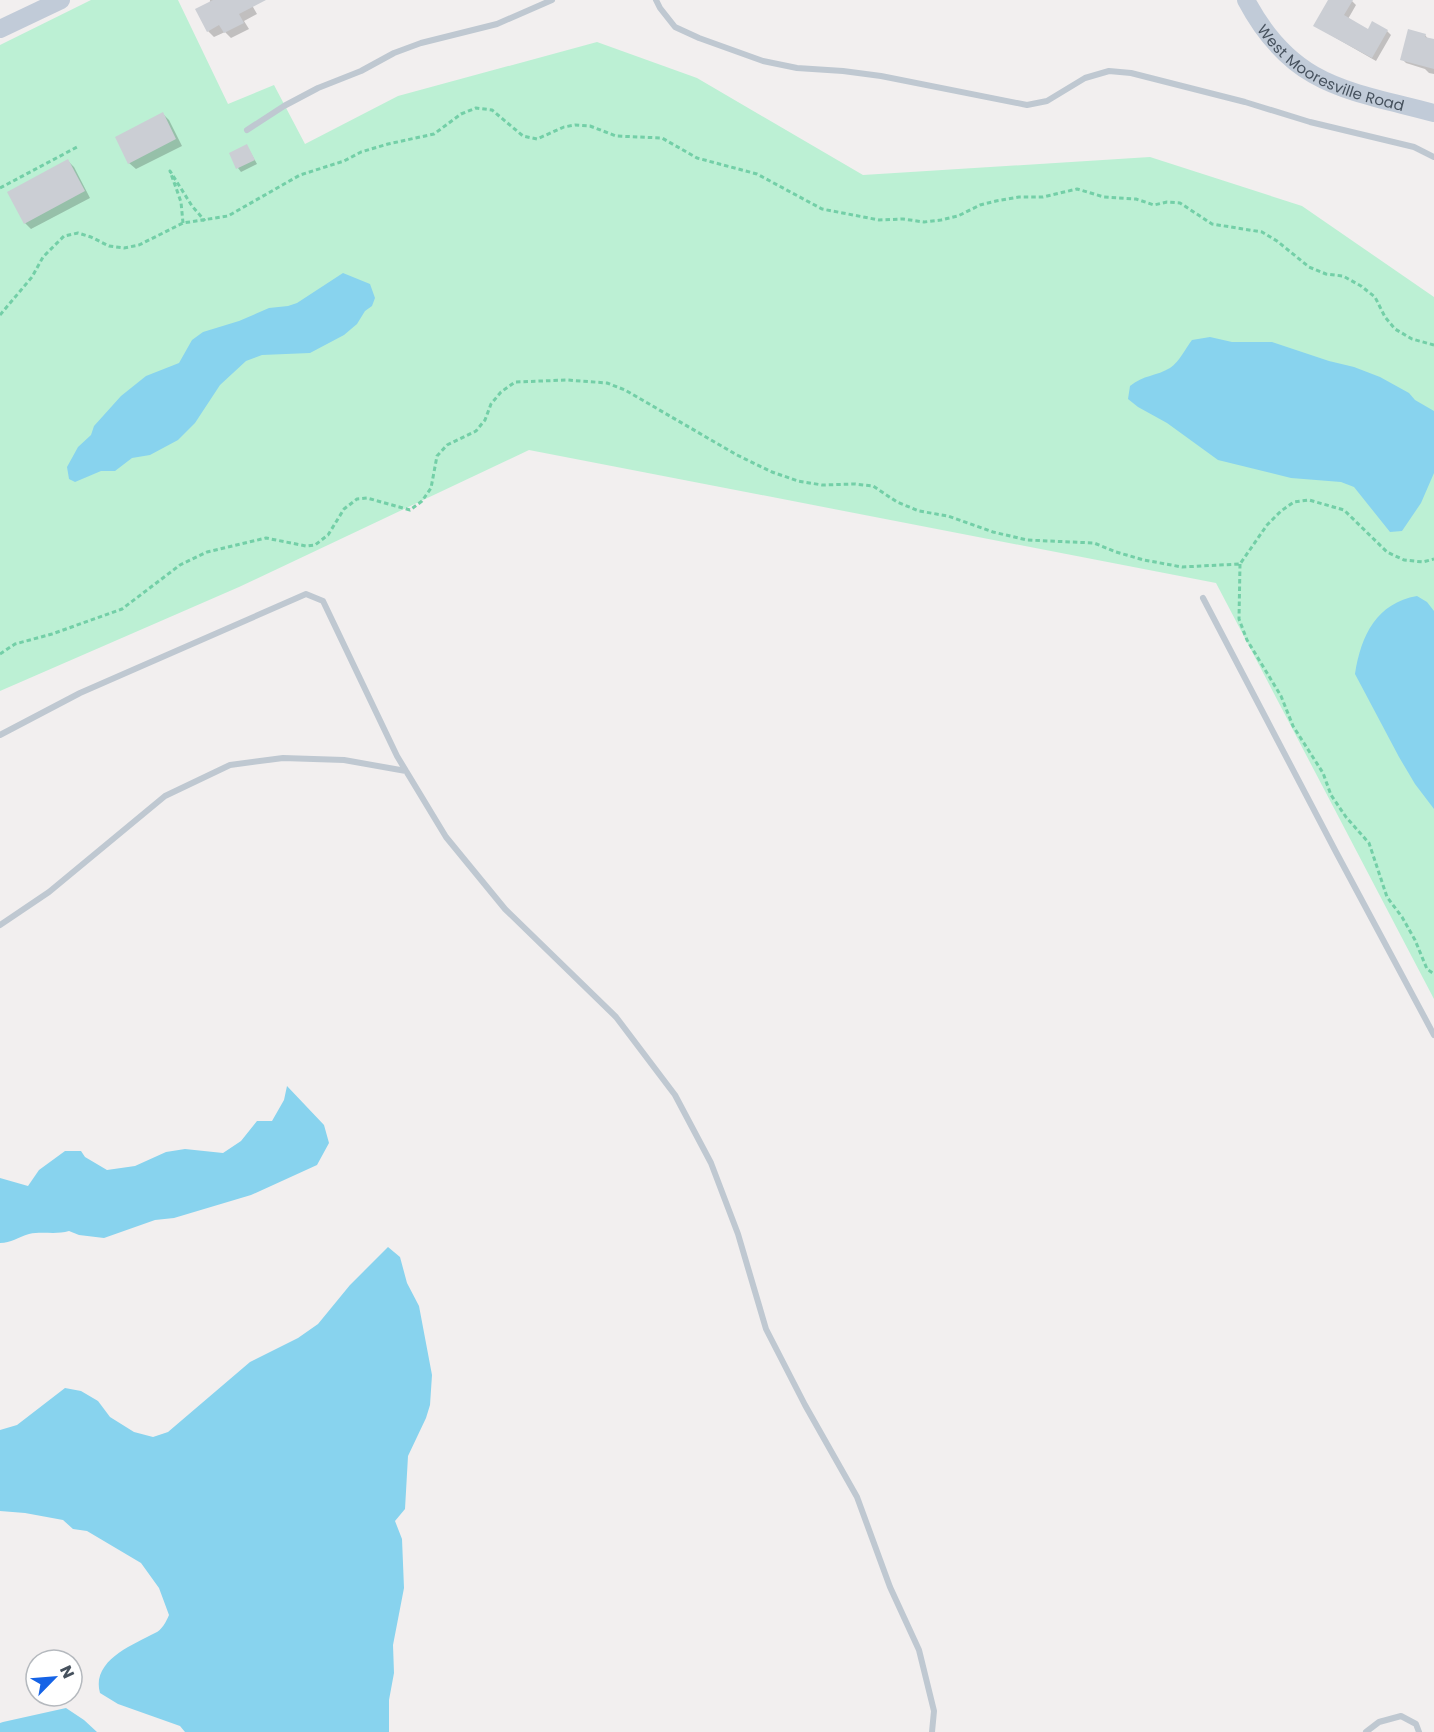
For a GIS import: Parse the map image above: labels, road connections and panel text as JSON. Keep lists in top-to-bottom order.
{
  "streets": {
    "main road": ["West Mooresville Road"]
  },
  "north": "top right"
}
